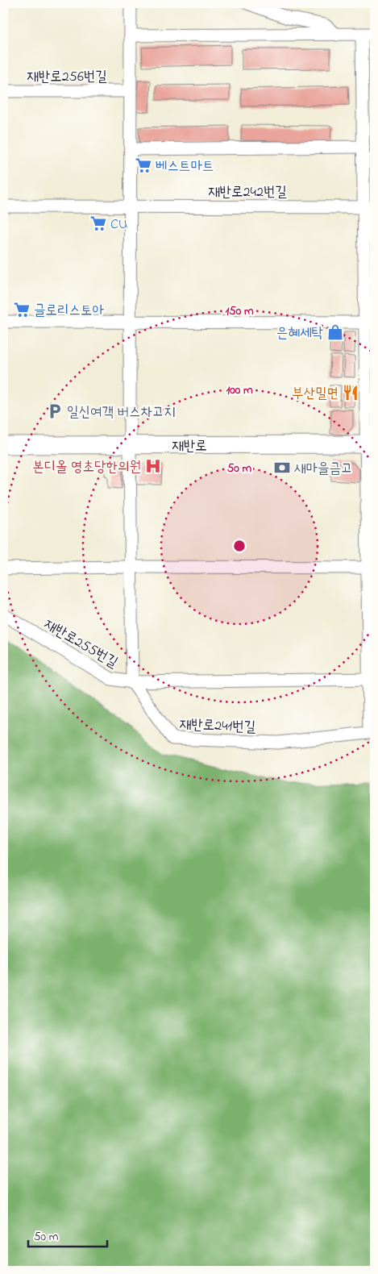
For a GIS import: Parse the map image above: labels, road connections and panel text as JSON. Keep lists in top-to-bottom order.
{
  "streets": {
    "main road": ["재반로"],
    "street": [
      "재반로256번길",
      "재반로242번길",
      "재반로255번길",
      "재반로241번길"
    ]
  },
  "crossings": [
    ["재반로", "재반로255번길"],
    ["재반로", "재반로241번길"],
    ["재반로255번길", "재반로241번길"]
  ],
  "places": {
    "supermarket": ["베스트마트", "CU", "글로리스토아"],
    "shop": ["은혜세탁"],
    "restaurant": ["부산밀면"],
    "parking": ["일신여객 버스차고지"],
    "hospital": ["본디올 영초당한의원"],
    "bank": ["새마을금고"]
  },
  "scale_bar": "50 m",
  "rings": ["150 m", "100 m", "50 m"]
}
